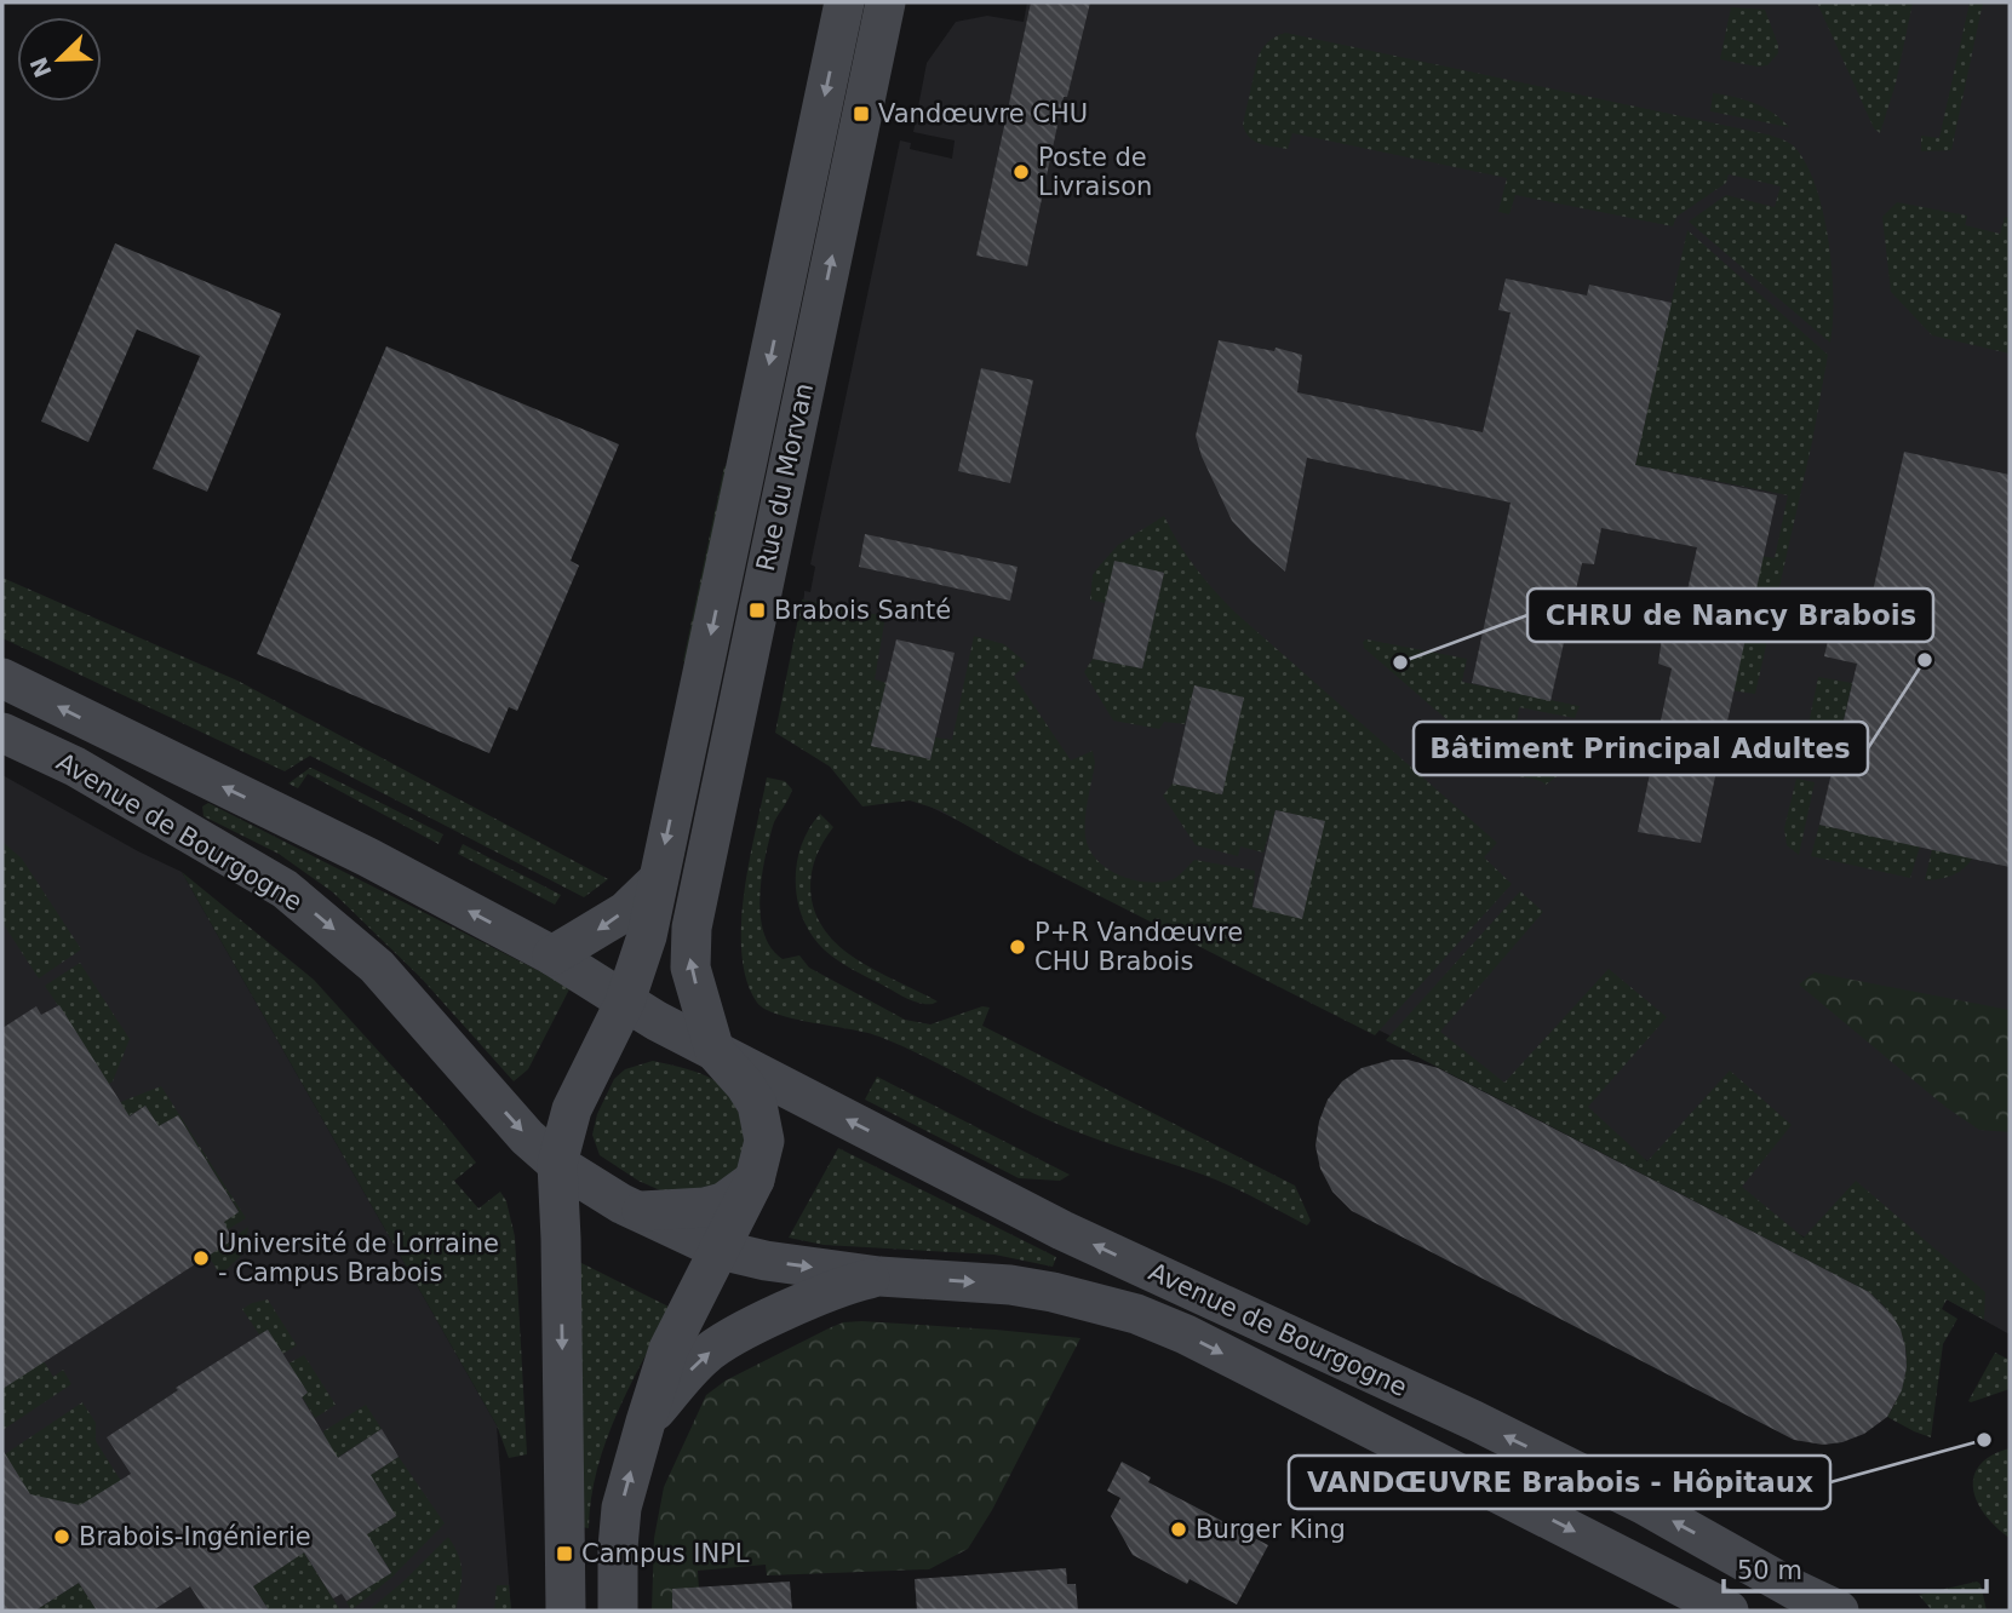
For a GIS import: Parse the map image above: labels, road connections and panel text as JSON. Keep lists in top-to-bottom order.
{
  "streets": {
    "main road": ["Rue du Morvan", "Avenue de Bourgogne"]
  },
  "crossings": [
    ["Rue du Morvan", "Avenue de Bourgogne"]
  ],
  "places": {
    "transit": ["Vandœuvre CHU", "Brabois Santé", "Campus INPL"],
    "other": [
      "Poste de Livraison",
      "Bâtiment Principal Adultes",
      "CHRU de Nancy Brabois",
      "P+R Vandœuvre CHU Brabois",
      "Université de Lorraine - Campus Brabois",
      "VANDŒUVRE Brabois - Hôpitaux",
      "Burger King",
      "Brabois-Ingénierie"
    ]
  },
  "scale_bar": "50 m",
  "north": "bottom left"
}
